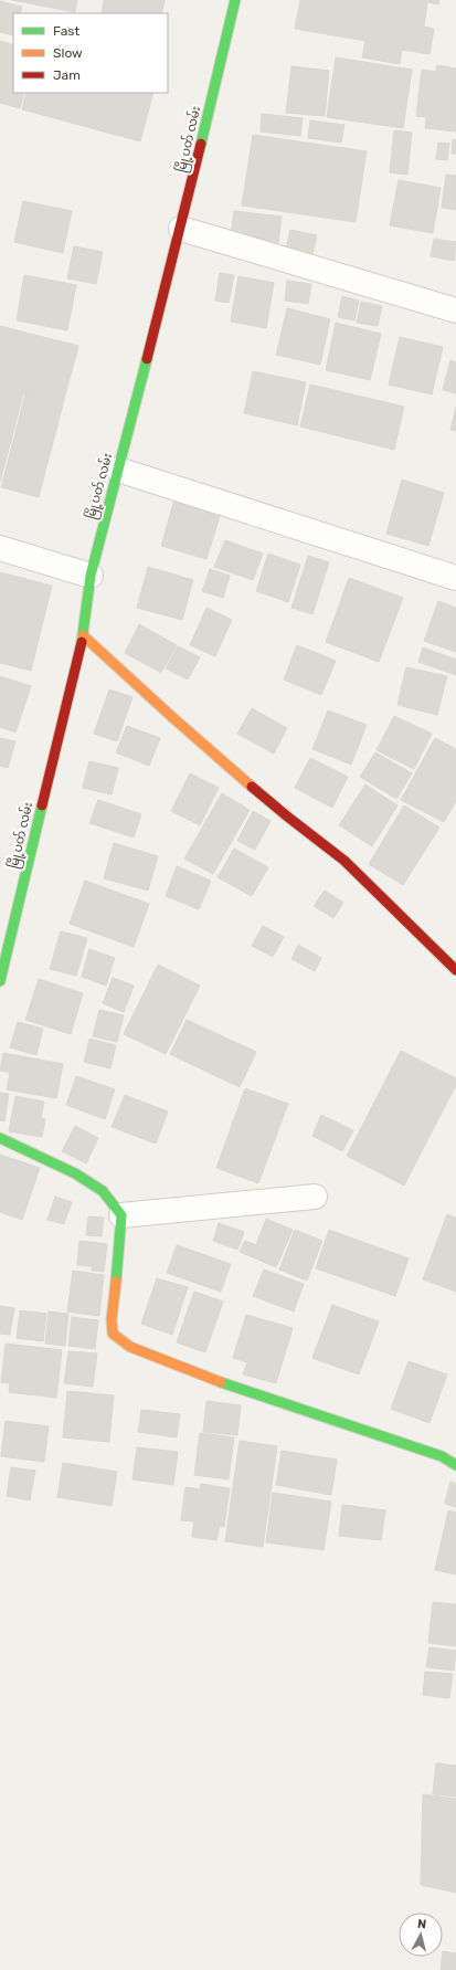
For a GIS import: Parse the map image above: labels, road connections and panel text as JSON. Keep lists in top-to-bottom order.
{
  "streets": {
    "street": ["မြို့ပတ် လမ်း"]
  },
  "legend": ["Fast", "Slow", "Jam"],
  "north": "top"
}
